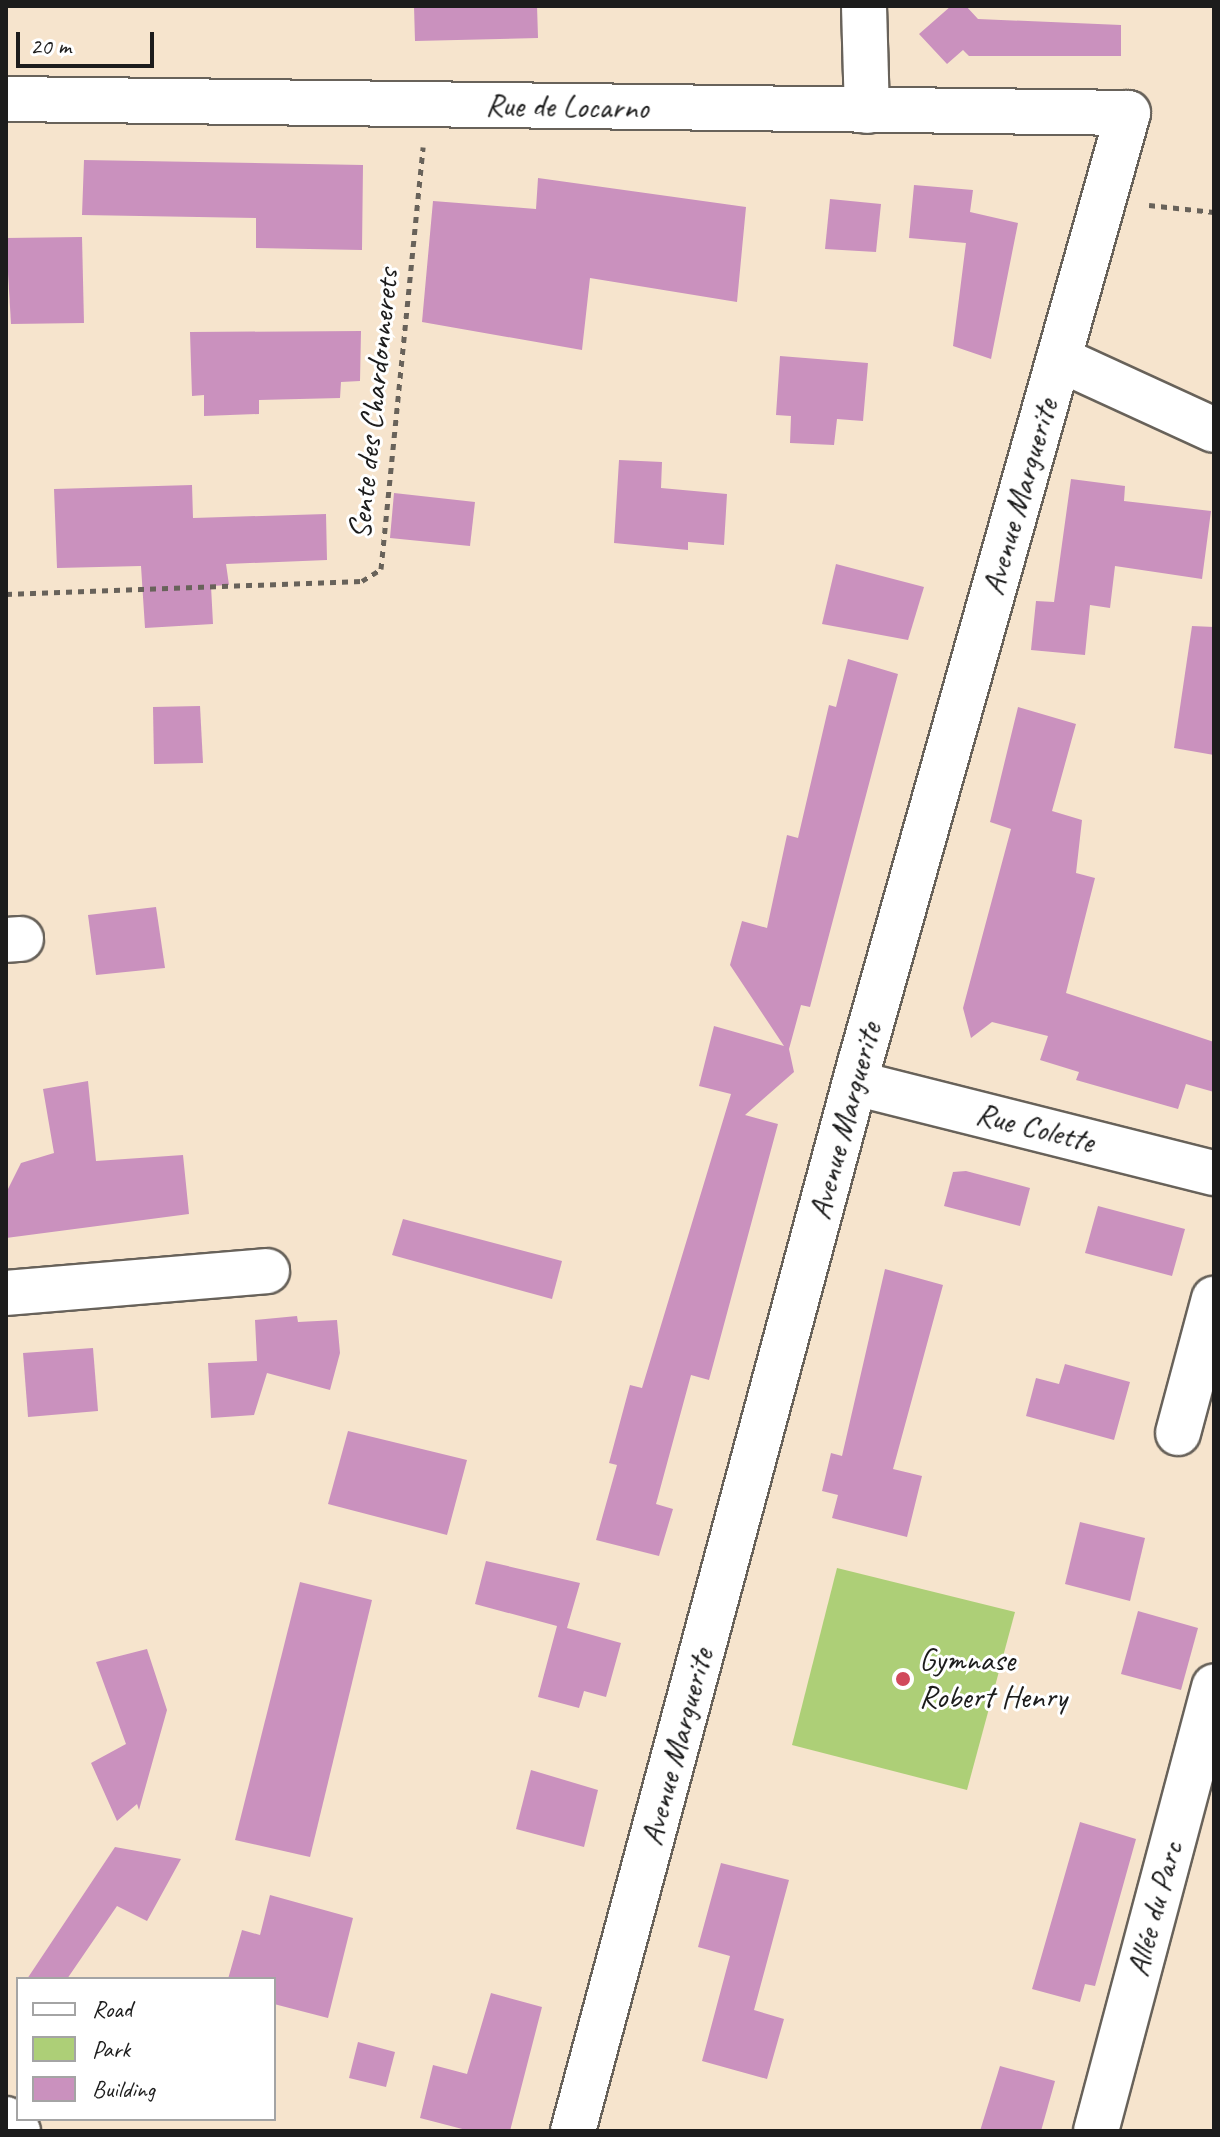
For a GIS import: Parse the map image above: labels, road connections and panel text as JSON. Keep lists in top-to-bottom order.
{
  "streets": {
    "street": [
      "Rue de Locarno",
      "Avenue Marguerite",
      "Rue Colette",
      "Allée du Parc"
    ],
    "path": ["Sente des Chardonnerets"]
  },
  "crossings": [
    ["Rue de Locarno", "Sente des Chardonnerets"],
    ["Rue de Locarno", "Avenue Marguerite"],
    ["Avenue Marguerite", "Rue Colette"]
  ],
  "places": ["Gymnase Robert Henry"],
  "legend": ["Road", "Park", "Building"],
  "scale_bar": "20 m"
}
